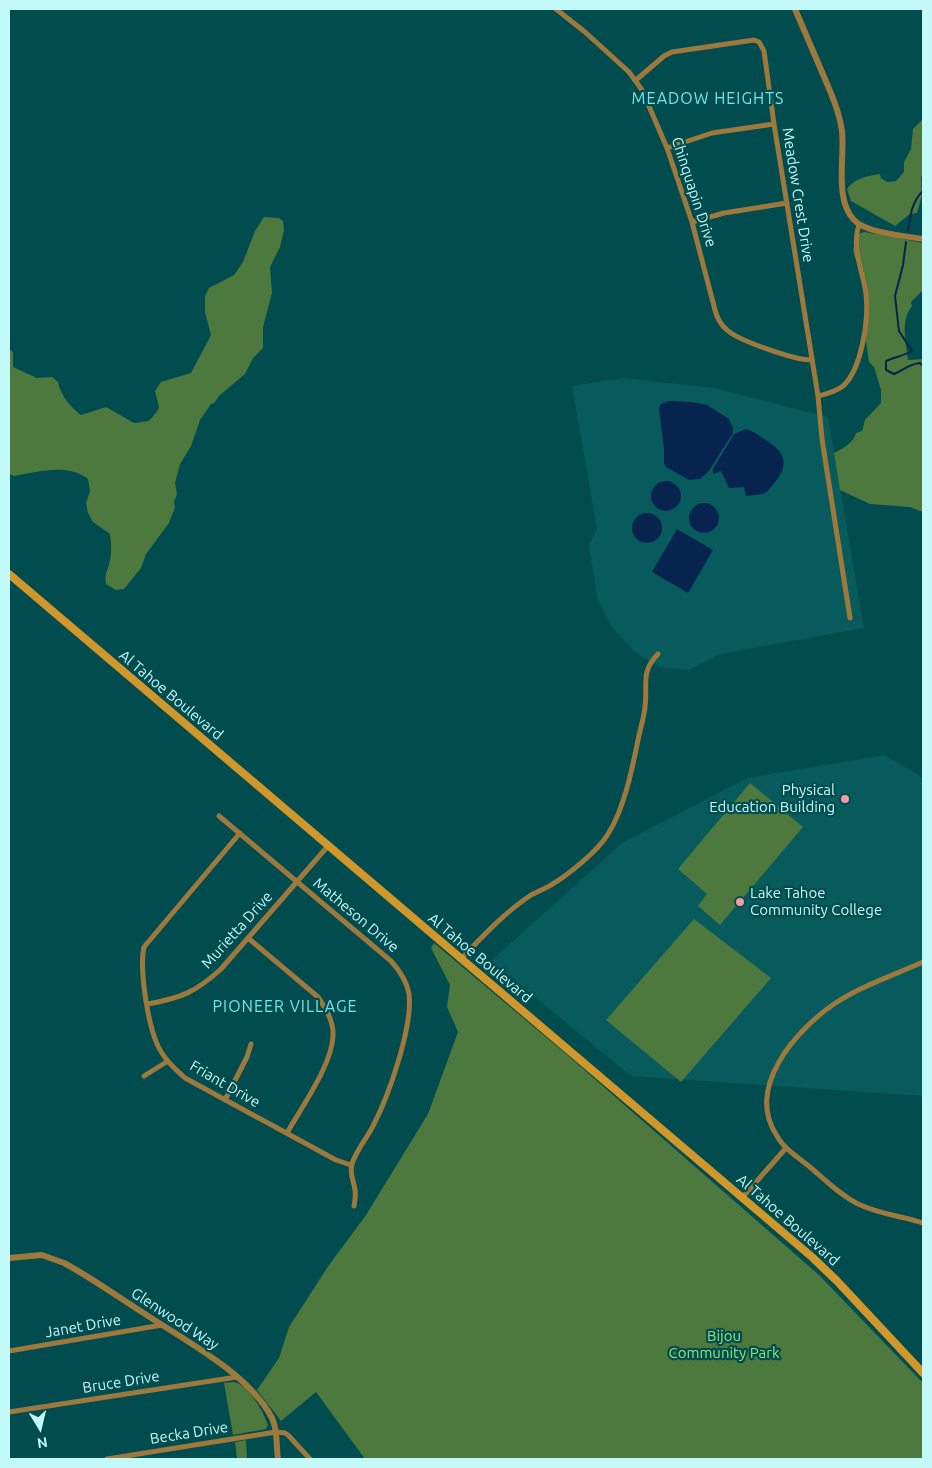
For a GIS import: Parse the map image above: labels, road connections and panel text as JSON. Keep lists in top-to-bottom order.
{
  "streets": {
    "main road": ["Al Tahoe Boulevard"],
    "street": [
      "Chinquapin Drive",
      "Meadow Crest Drive",
      "Matheson Drive",
      "Murietta Drive",
      "Friant Drive",
      "Glenwood Way",
      "Janet Drive",
      "Bruce Drive",
      "Becka Drive"
    ]
  },
  "crossings": [
    ["Chinquapin Drive", "Meadow Crest Drive"],
    ["Al Tahoe Boulevard", "Murietta Drive"],
    ["Matheson Drive", "Murietta Drive"],
    ["Matheson Drive", "Friant Drive"],
    ["Murietta Drive", "Friant Drive"],
    ["Glenwood Way", "Janet Drive"],
    ["Glenwood Way", "Bruce Drive"],
    ["Glenwood Way", "Becka Drive"]
  ],
  "districts": ["MEADOW HEIGHTS", "PIONEER VILLAGE"],
  "parks": ["Bijou Community Park"],
  "places": ["Physical Education Building", "Lake Tahoe Community College"],
  "north": "bottom"
}
